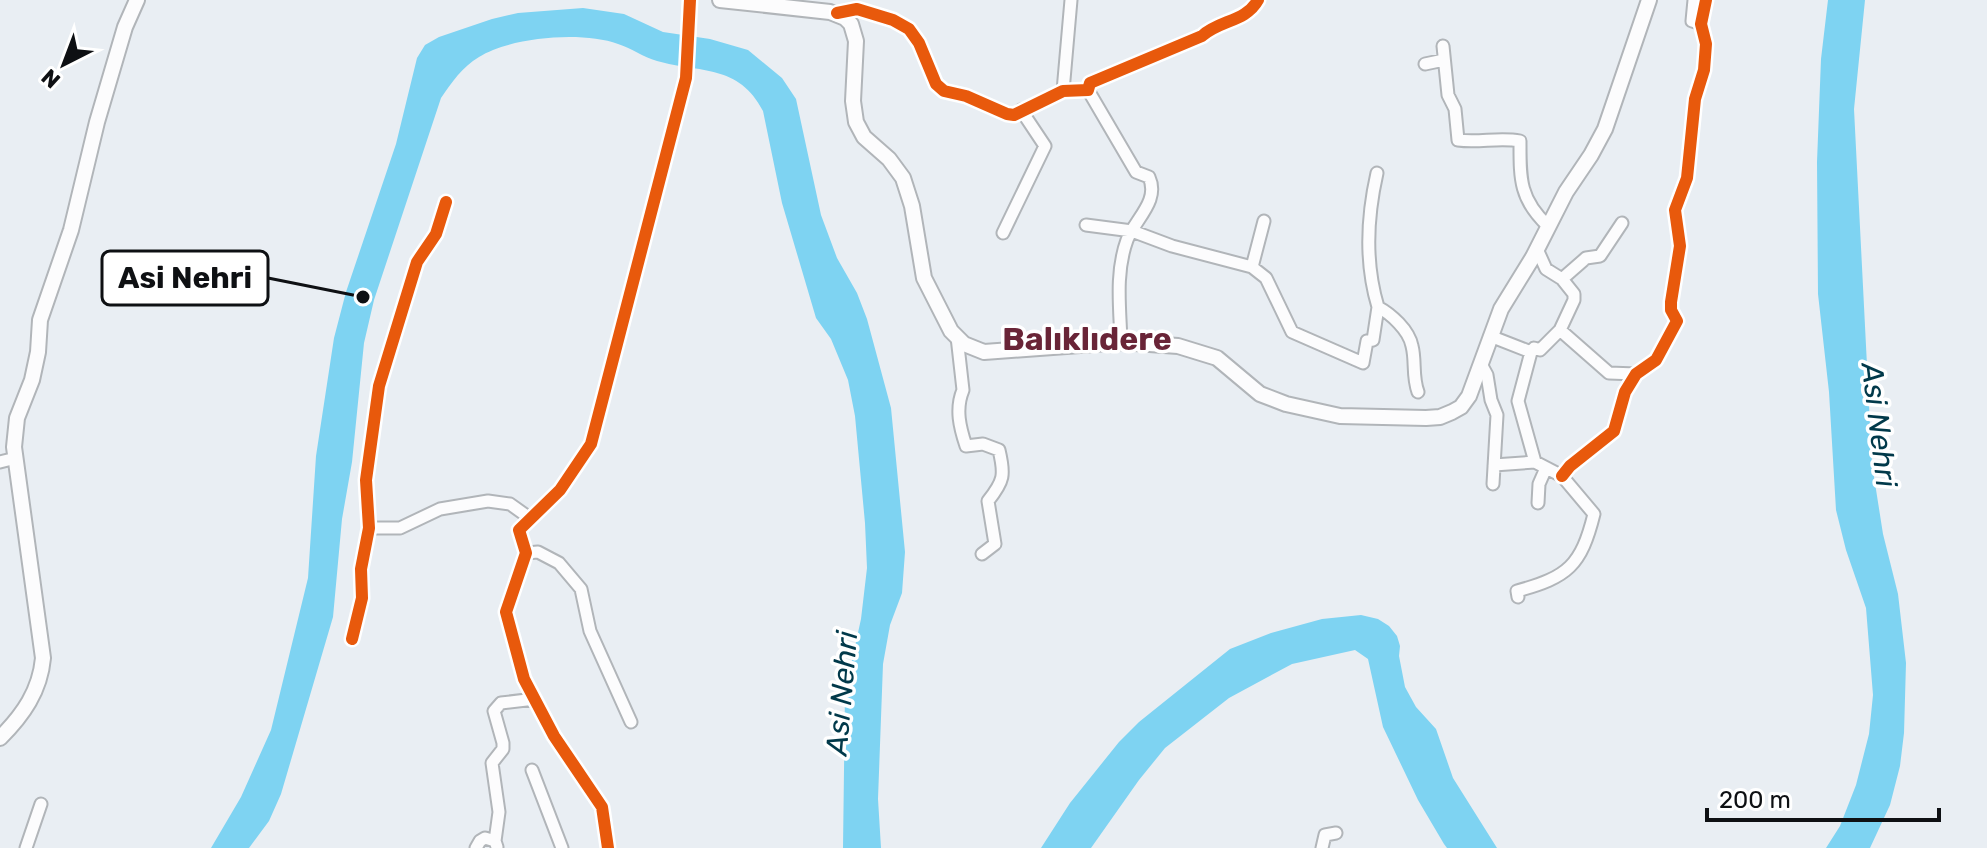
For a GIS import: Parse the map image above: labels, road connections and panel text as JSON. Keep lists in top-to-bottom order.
{
  "districts": ["Balıklıdere"],
  "water": ["Asi Nehri"],
  "places": ["Asi Nehri"],
  "scale_bar": "200 m",
  "north": "bottom left"
}
